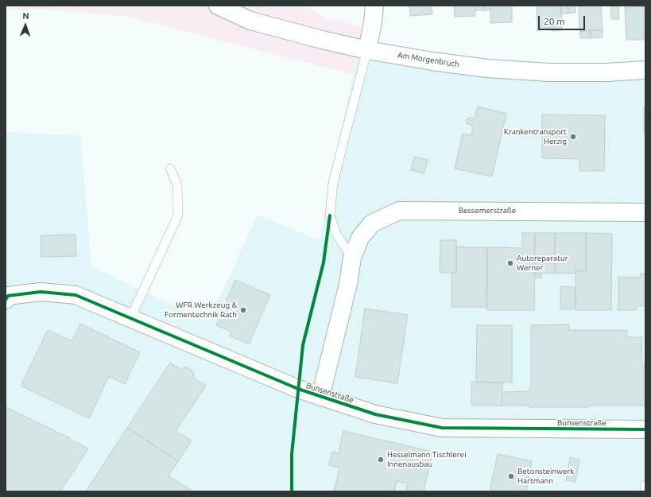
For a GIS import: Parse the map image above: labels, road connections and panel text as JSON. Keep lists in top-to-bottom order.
{
  "streets": {
    "street": ["Am Morgenbruch", "Bessemerstraße", "Bunsenstraße"]
  },
  "crossings": [
    ["Bessemerstraße", "Bunsenstraße"]
  ],
  "places": [
    "Krankentransport Herzig",
    "Autoreparatur Werner",
    "WFR Werkzeug & Formentechnik Rath",
    "Hesselmann Tischlerei Innenausbau",
    "Betonsteinwerk Hartmann"
  ],
  "scale_bar": "20 m",
  "north": "top"
}
